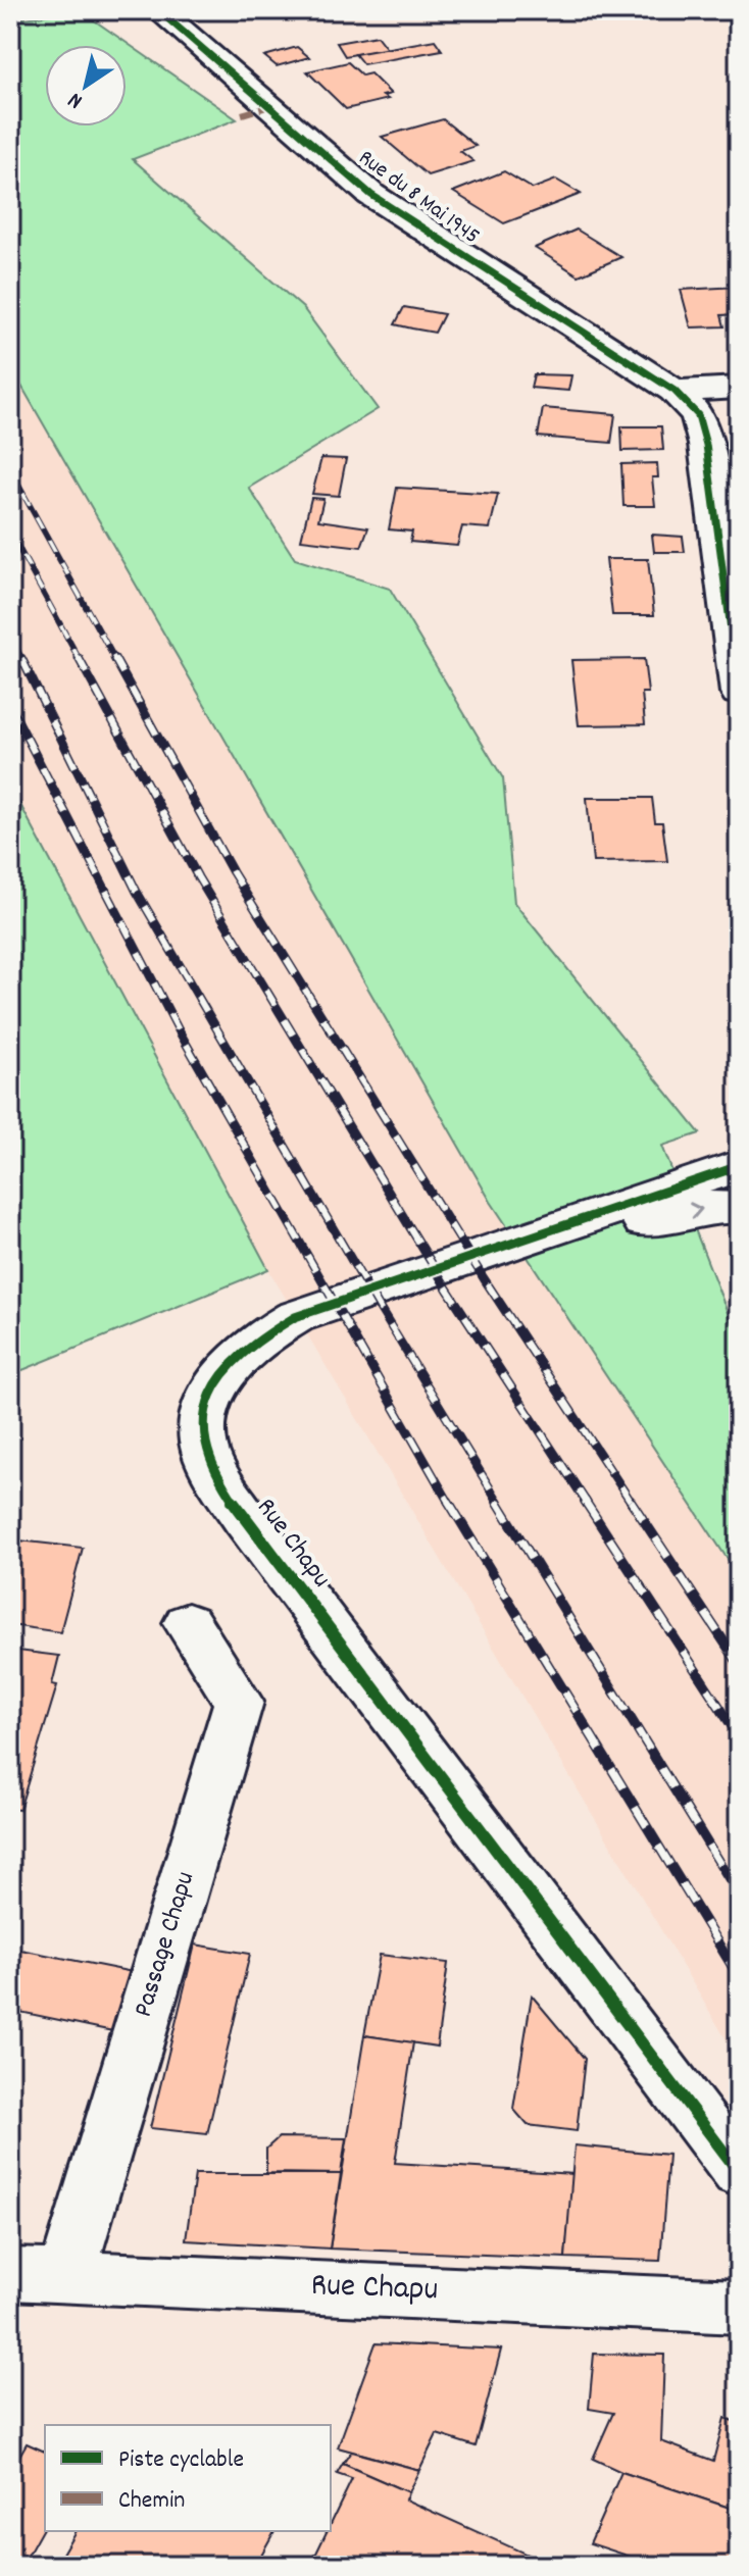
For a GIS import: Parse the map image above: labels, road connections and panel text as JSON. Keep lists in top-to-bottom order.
{
  "streets": {
    "street": ["Rue du 8 Mai 1945", "Rue Chapu", "Passage Chapu"]
  },
  "crossings": [
    ["Rue Chapu", "Passage Chapu"]
  ],
  "legend": ["Piste cyclable", "Chemin"],
  "north": "bottom left"
}
